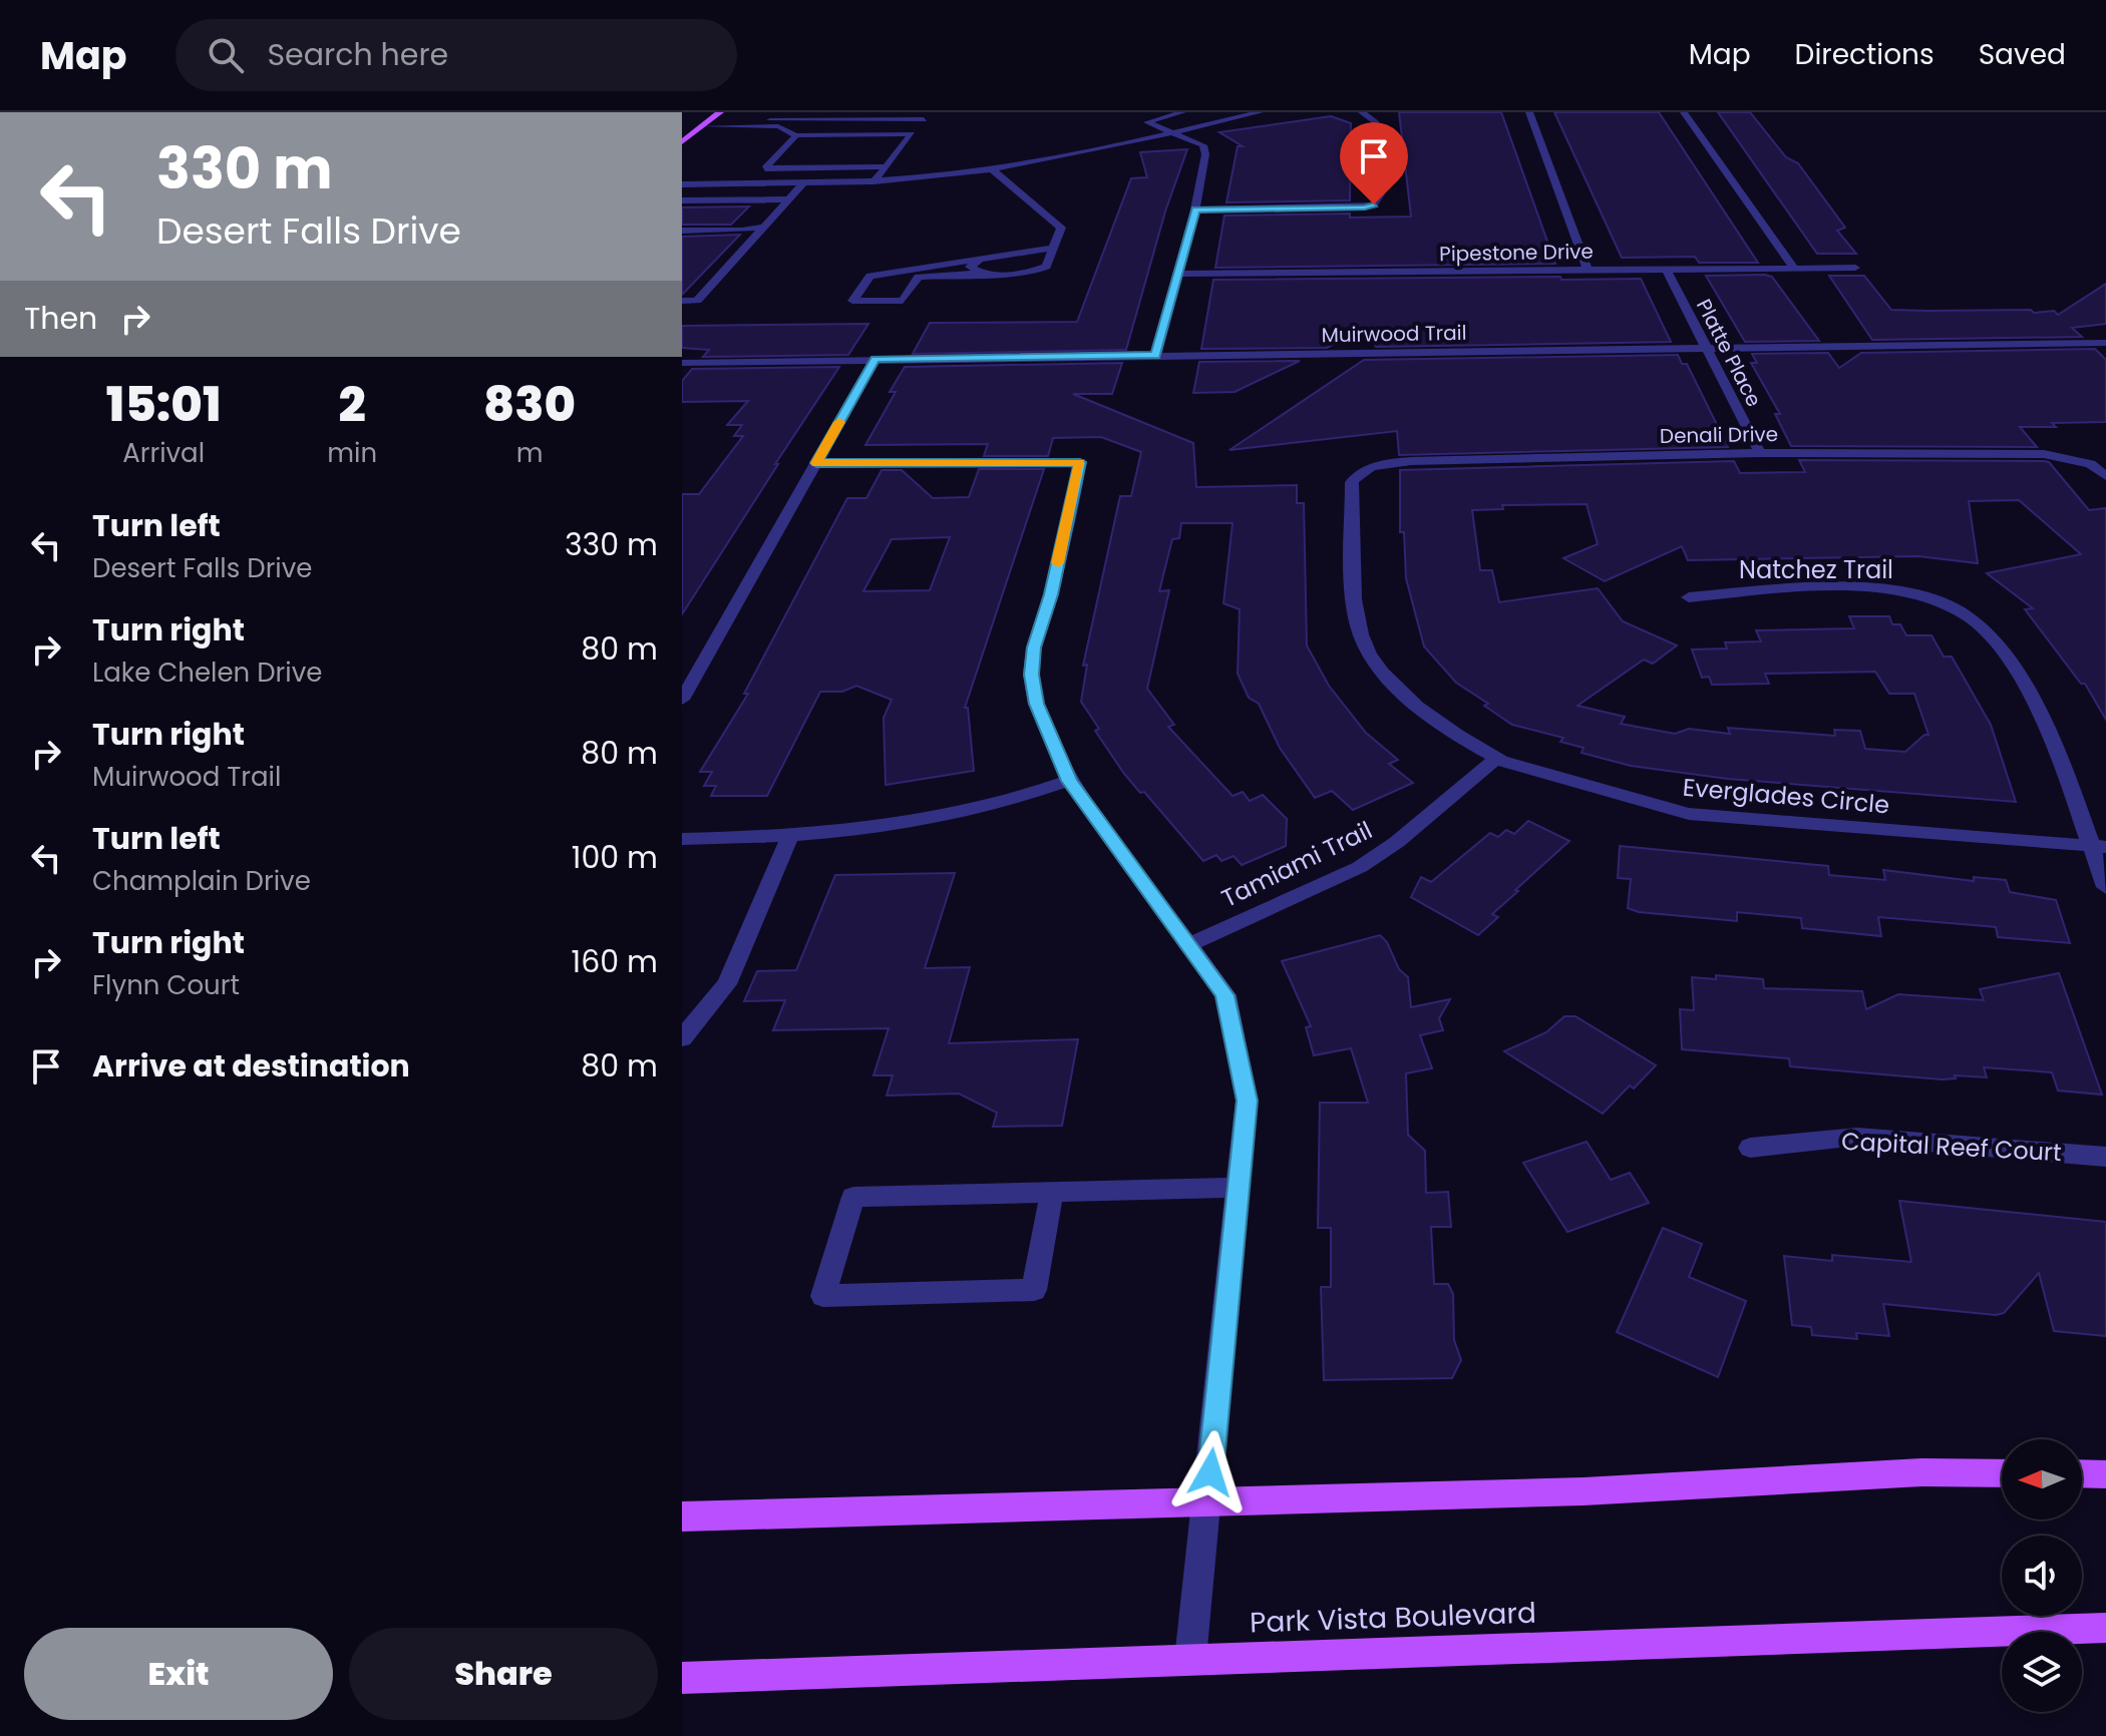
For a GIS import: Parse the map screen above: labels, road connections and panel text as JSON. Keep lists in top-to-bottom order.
{
  "streets": {
    "main road": ["Park Vista Boulevard"],
    "street": [
      "Pipestone Drive",
      "Muirwood Trail",
      "Platte Place",
      "Denali Drive",
      "Natchez Trail",
      "Everglades Circle",
      "Tamiami Trail",
      "Capital Reef Court"
    ]
  },
  "crossings": [
    ["Pipestone Drive", "Platte Place"],
    ["Muirwood Trail", "Platte Place"],
    ["Platte Place", "Denali Drive"],
    ["Denali Drive", "Everglades Circle"],
    ["Natchez Trail", "Everglades Circle"],
    ["Everglades Circle", "Tamiami Trail"]
  ],
  "north": "left",
  "page": {
    "header": "Map",
    "search": "Search here",
    "nav": ["Map", "Directions", "Saved"],
    "turn": ["330 m", "Desert Falls Drive"],
    "then": "Then",
    "eta": [
      "15:01",
      "Arrival",
      "2",
      "min",
      "830",
      "m"
    ],
    "list": [
      {
        "name": "Turn left",
        "note": "Desert Falls Drive",
        "value": "330 m"
      },
      {
        "name": "Turn right",
        "note": "Lake Chelen Drive",
        "value": "80 m"
      },
      {
        "name": "Turn right",
        "note": "Muirwood Trail",
        "value": "80 m"
      },
      {
        "name": "Turn left",
        "note": "Champlain Drive",
        "value": "100 m"
      },
      {
        "name": "Turn right",
        "note": "Flynn Court",
        "value": "160 m"
      },
      {
        "name": "Arrive at destination",
        "value": "80 m"
      }
    ],
    "buttons": ["Exit", "Share"]
  }
}
